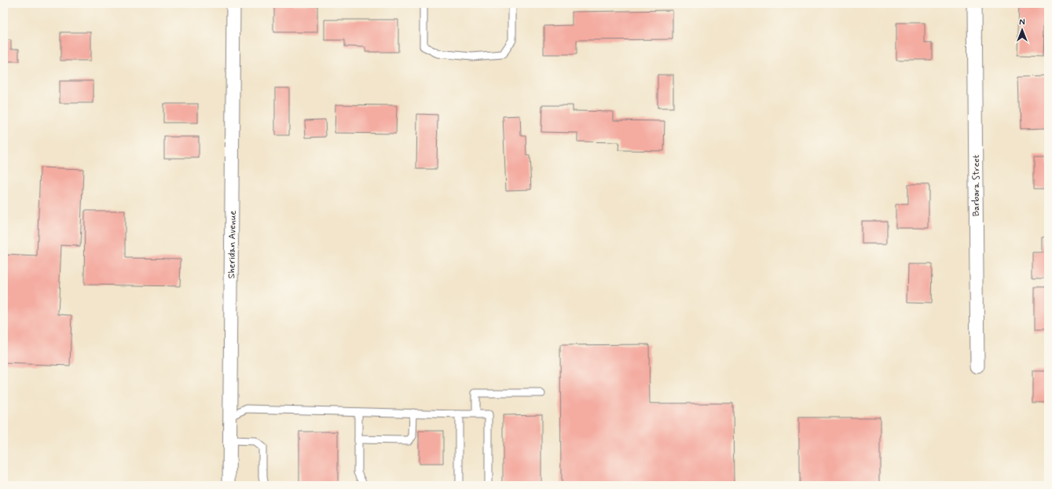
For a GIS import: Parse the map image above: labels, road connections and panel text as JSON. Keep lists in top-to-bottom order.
{
  "streets": {
    "street": ["Barbara Street", "Sheridan Avenue"]
  },
  "north": "top"
}
